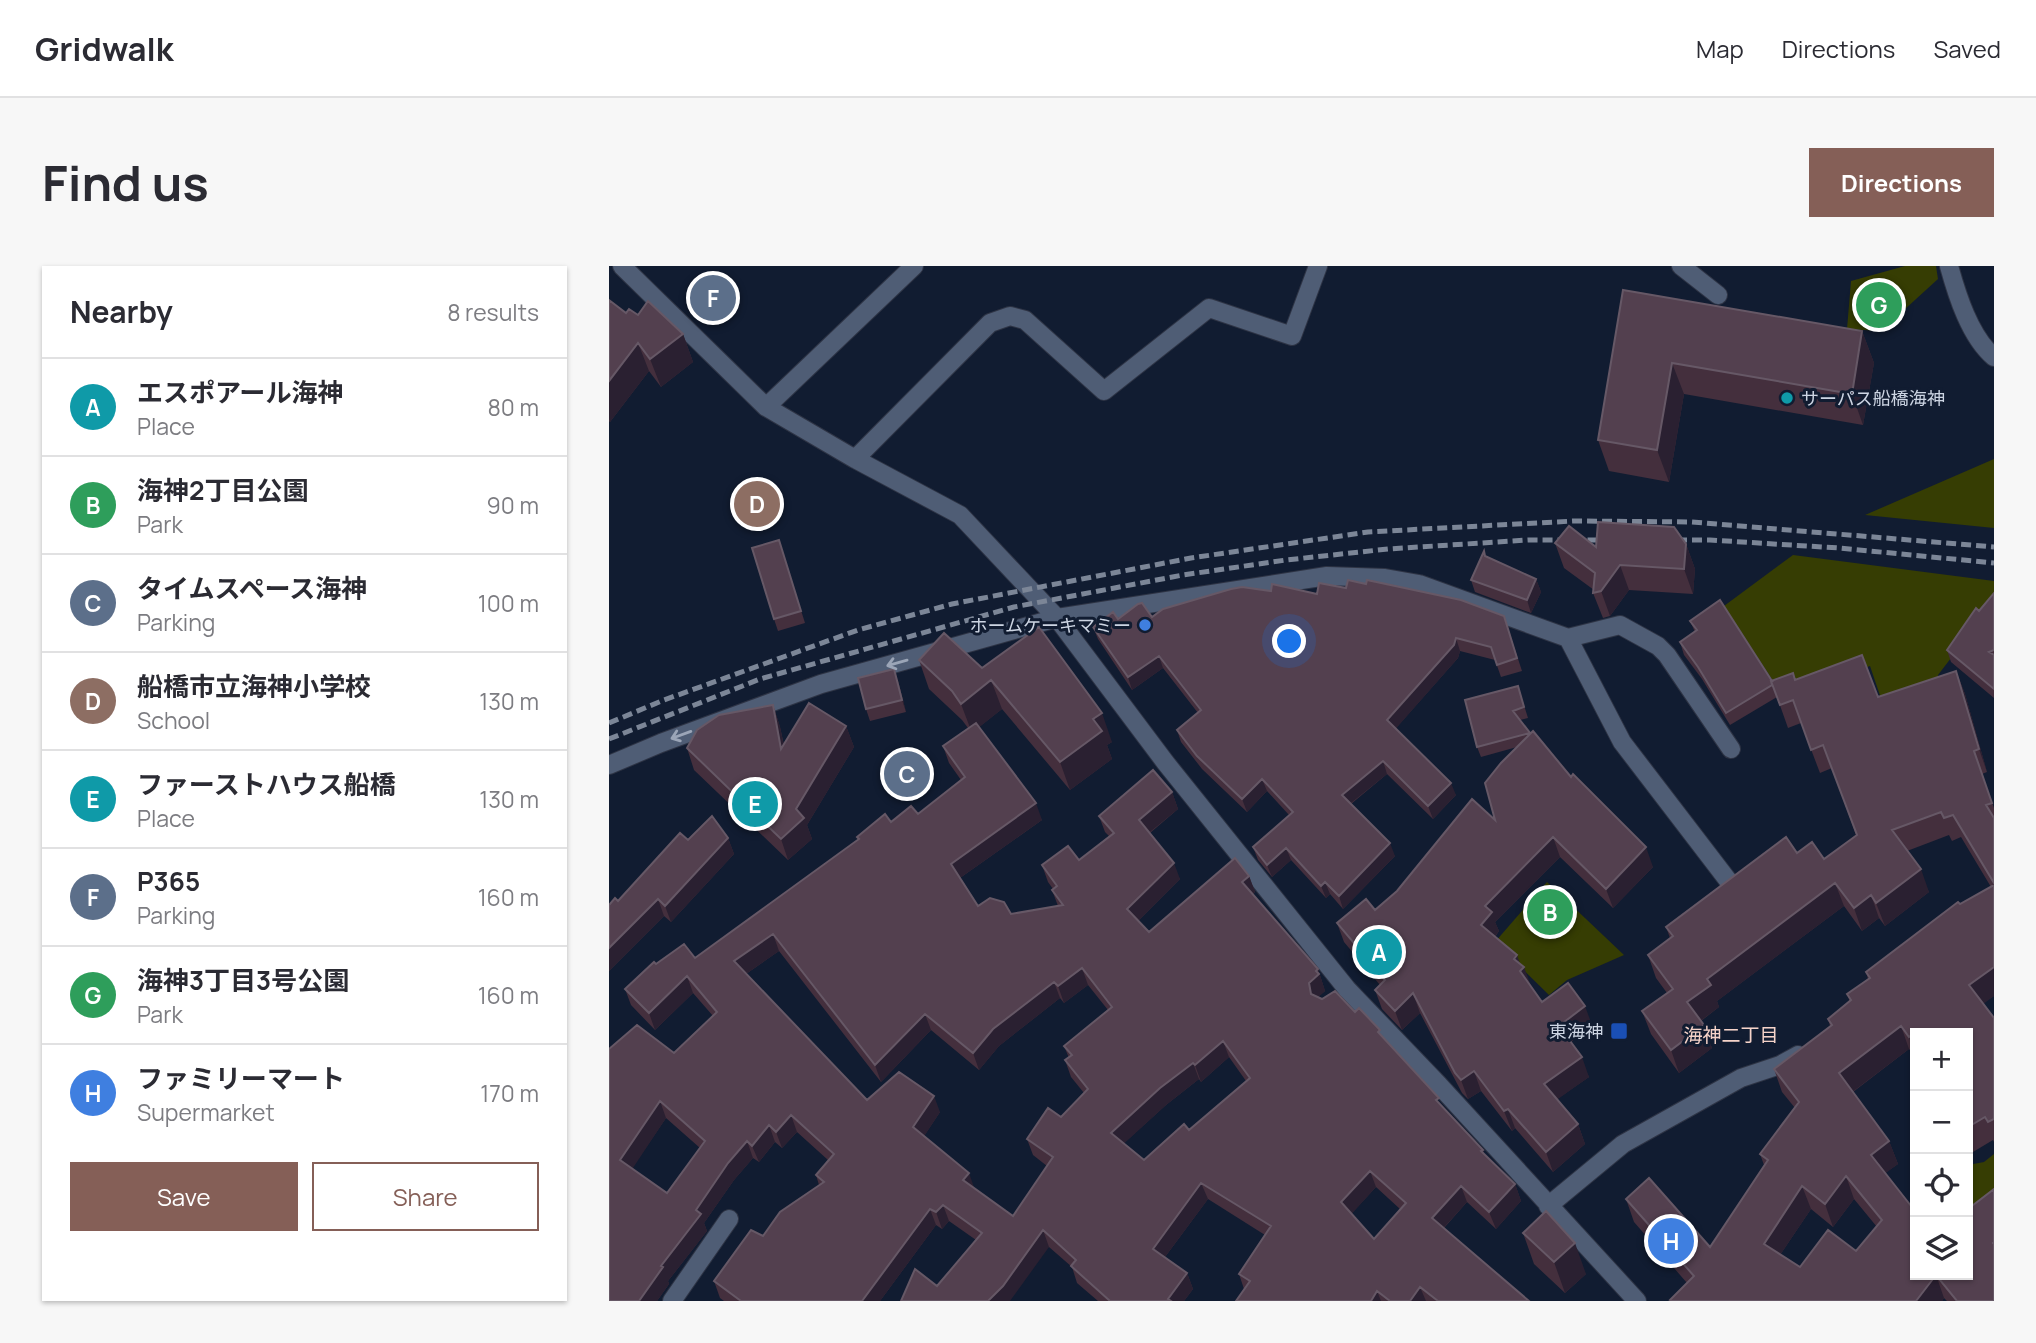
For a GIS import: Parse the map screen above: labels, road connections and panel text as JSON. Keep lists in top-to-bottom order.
{
  "districts": ["海神二丁目"],
  "places": {
    "other": ["サーパス船橋海神", "ホームケーキマミー"],
    "transit": ["東海神"]
  },
  "page": {
    "header": "Gridwalk",
    "nav": ["Map", "Directions", "Saved"],
    "buttons": [
      "Directions",
      ["Save", "Share"]
    ],
    "title": "Find us",
    "heading": ["Nearby", "8 results"],
    "pins": [
      "F",
      "G",
      "D",
      "C",
      "E",
      "B",
      "A",
      "H"
    ],
    "list": [
      {
        "mark": "A",
        "name": "エスポアール海神",
        "note": "Place",
        "value": "80 m"
      },
      {
        "mark": "B",
        "name": "海神2丁目公園",
        "note": "Park",
        "value": "90 m"
      },
      {
        "mark": "C",
        "name": "タイムスペース海神",
        "note": "Parking",
        "value": "100 m"
      },
      {
        "mark": "D",
        "name": "船橋市立海神小学校",
        "note": "School",
        "value": "130 m"
      },
      {
        "mark": "E",
        "name": "ファーストハウス船橋",
        "note": "Place",
        "value": "130 m"
      },
      {
        "mark": "F",
        "name": "P365",
        "note": "Parking",
        "value": "160 m"
      },
      {
        "mark": "G",
        "name": "海神3丁目3号公園",
        "note": "Park",
        "value": "160 m"
      },
      {
        "mark": "H",
        "name": "ファミリーマート",
        "note": "Supermarket",
        "value": "170 m"
      }
    ],
    "map_buttons": ["+", "−"]
  }
}
